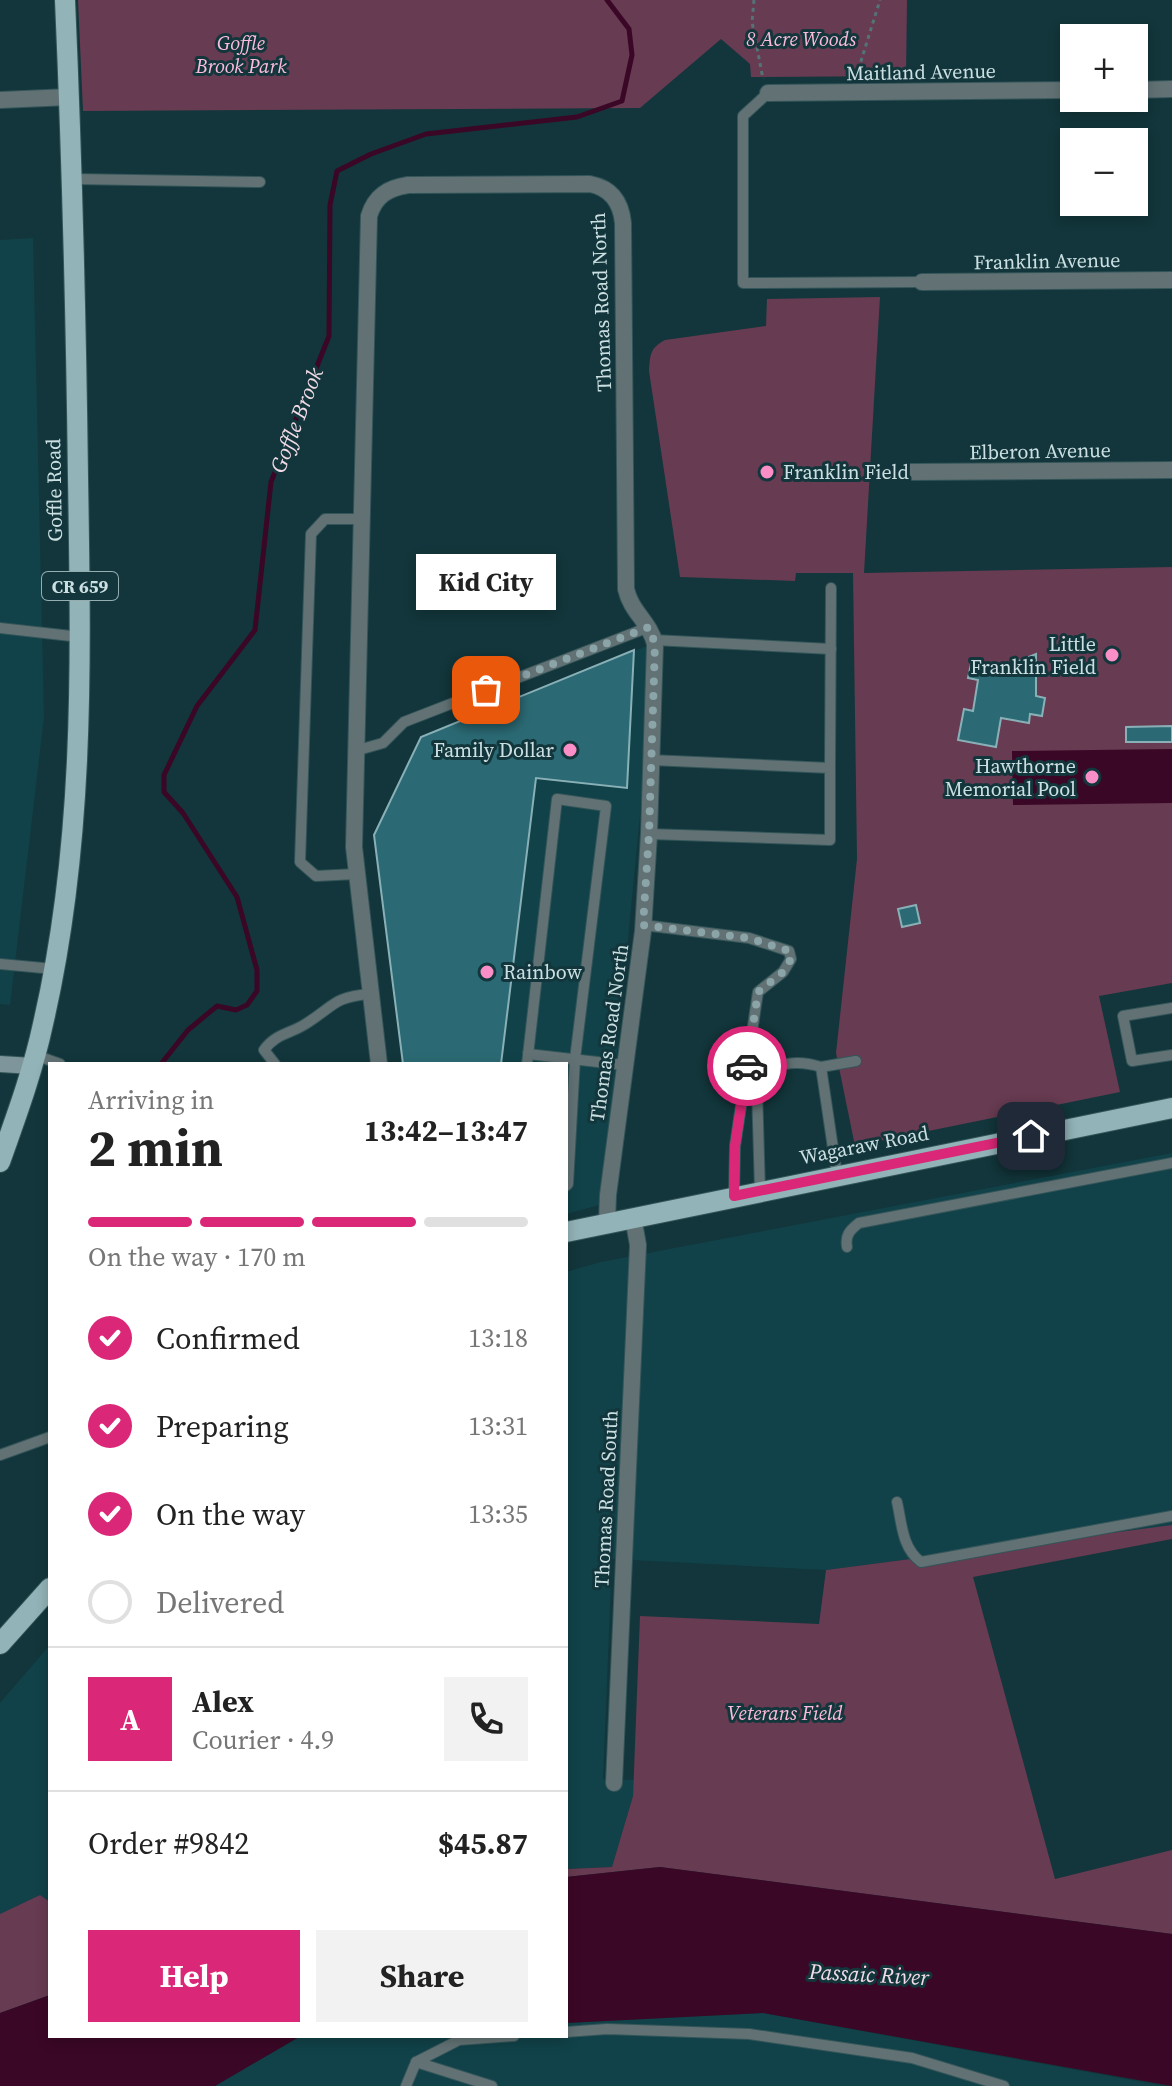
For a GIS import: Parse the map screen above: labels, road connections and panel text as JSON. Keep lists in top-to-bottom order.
{
  "streets": {
    "main road": ["Goffle Road", "CR 659", "Wagaraw Road"],
    "street": [
      "Maitland Avenue",
      "Franklin Avenue",
      "Thomas Road North",
      "Elberon Avenue",
      "Thomas Road South"
    ]
  },
  "crossings": [
    ["Thomas Road North", "Wagaraw Road"],
    ["Wagaraw Road", "Thomas Road South"]
  ],
  "water": ["Goffle Brook", "Passaic River"],
  "parks": ["8 Acre Woods", "Goffle Brook Park", "Veterans Field"],
  "places": [
    "Franklin Field",
    "Little Franklin Field",
    "Kid City",
    "Family Dollar",
    "Hawthorne Memorial Pool",
    "Rainbow"
  ],
  "page": {
    "map_buttons": ["+", "−"],
    "bubble": "Kid City",
    "heading": ["2 min", "Arriving in", "13:42–13:47"],
    "panel": [
      "Alex",
      "Courier · 4.9",
      "Order #9842",
      "$45.87"
    ],
    "bar": "On the way · 170 m",
    "list": [
      ["Confirmed", "13:18"],
      ["Preparing", "13:31"],
      ["On the way", "13:35"],
      "Delivered"
    ],
    "round": "A",
    "buttons": ["Help", "Share"]
  }
}
